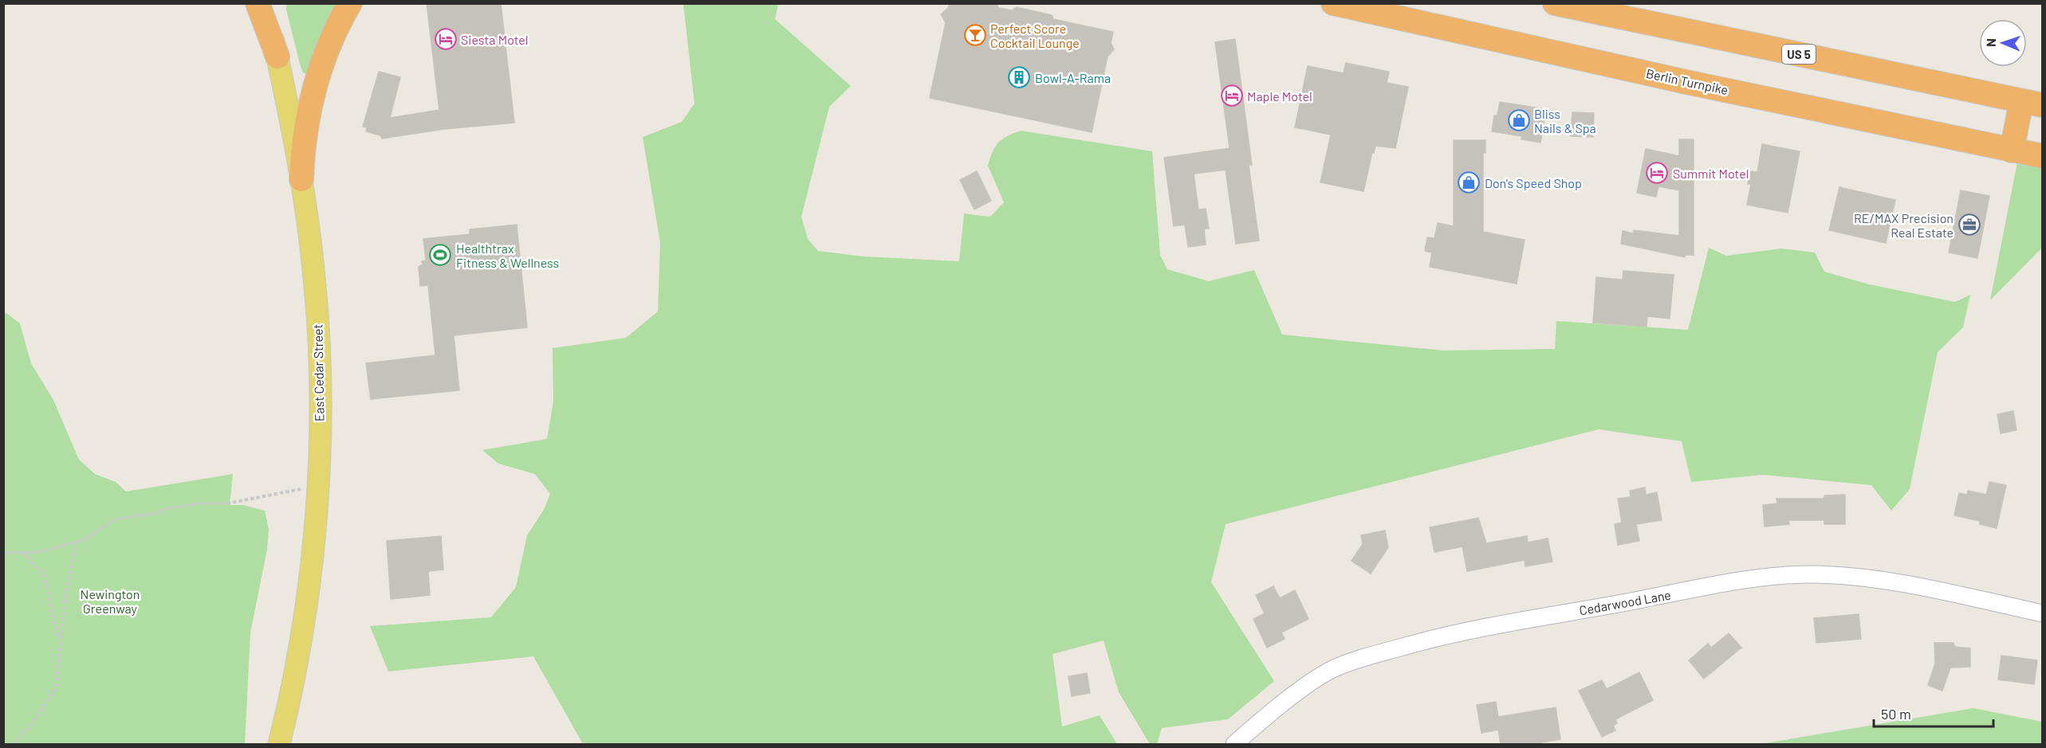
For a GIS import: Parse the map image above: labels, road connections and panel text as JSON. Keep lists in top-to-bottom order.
{
  "streets": {
    "highway": ["US 5", "Berlin Turnpike"],
    "main road": ["East Cedar Street"],
    "street": ["Cedarwood Lane"]
  },
  "parks": ["Newington Greenway"],
  "places": {
    "bar": ["Perfect Score Cocktail Lounge"],
    "hotel": ["Siesta Motel", "Maple Motel", "Summit Motel"],
    "building": ["Bowl-A-Rama"],
    "shop": ["Bliss Nails & Spa", "Don's Speed Shop"],
    "office": ["RE/MAX Precision Real Estate"],
    "sports": ["Healthtrax Fitness & Wellness"]
  },
  "scale_bar": "50 m",
  "north": "left"
}
